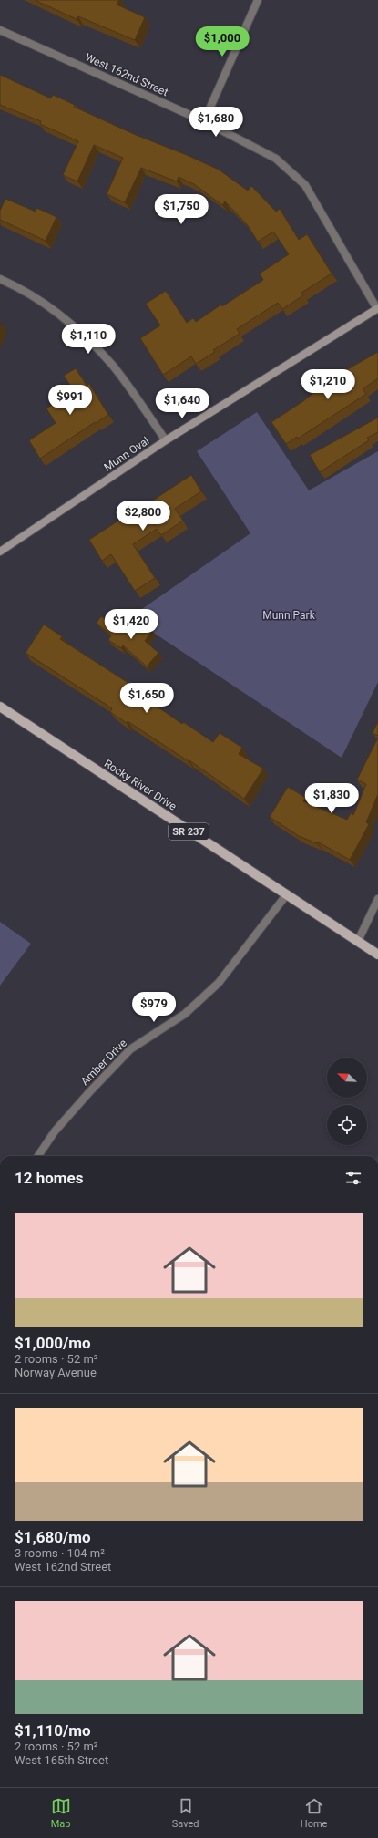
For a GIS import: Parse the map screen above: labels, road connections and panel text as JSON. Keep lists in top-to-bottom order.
{
  "streets": {
    "main road": ["Rocky River Drive", "SR 237"],
    "street": ["West 162nd Street", "Munn Oval", "Amber Drive"]
  },
  "crossings": [
    ["West 162nd Street", "Munn Oval"],
    ["Rocky River Drive", "Amber Drive"]
  ],
  "parks": ["Munn Park"],
  "north": "top left",
  "page": {
    "price": [
      "$1,000",
      "$1,680",
      "$1,750",
      "$1,110",
      "$1,210",
      "$991",
      "$1,640",
      "$2,800",
      "$1,420",
      "$1,650",
      "$1,830",
      "$979"
    ],
    "heading": "12 homes",
    "list": [
      {
        "name": "$1,000/mo",
        "note": "2 rooms · 52 m² · Norway Avenue"
      },
      {
        "name": "$1,680/mo",
        "note": "3 rooms · 104 m² · West 162nd Street"
      },
      {
        "name": "$1,110/mo",
        "note": "2 rooms · 52 m² · West 165th Street"
      }
    ],
    "tabs": ["Map", "Saved", "Home"]
  }
}
